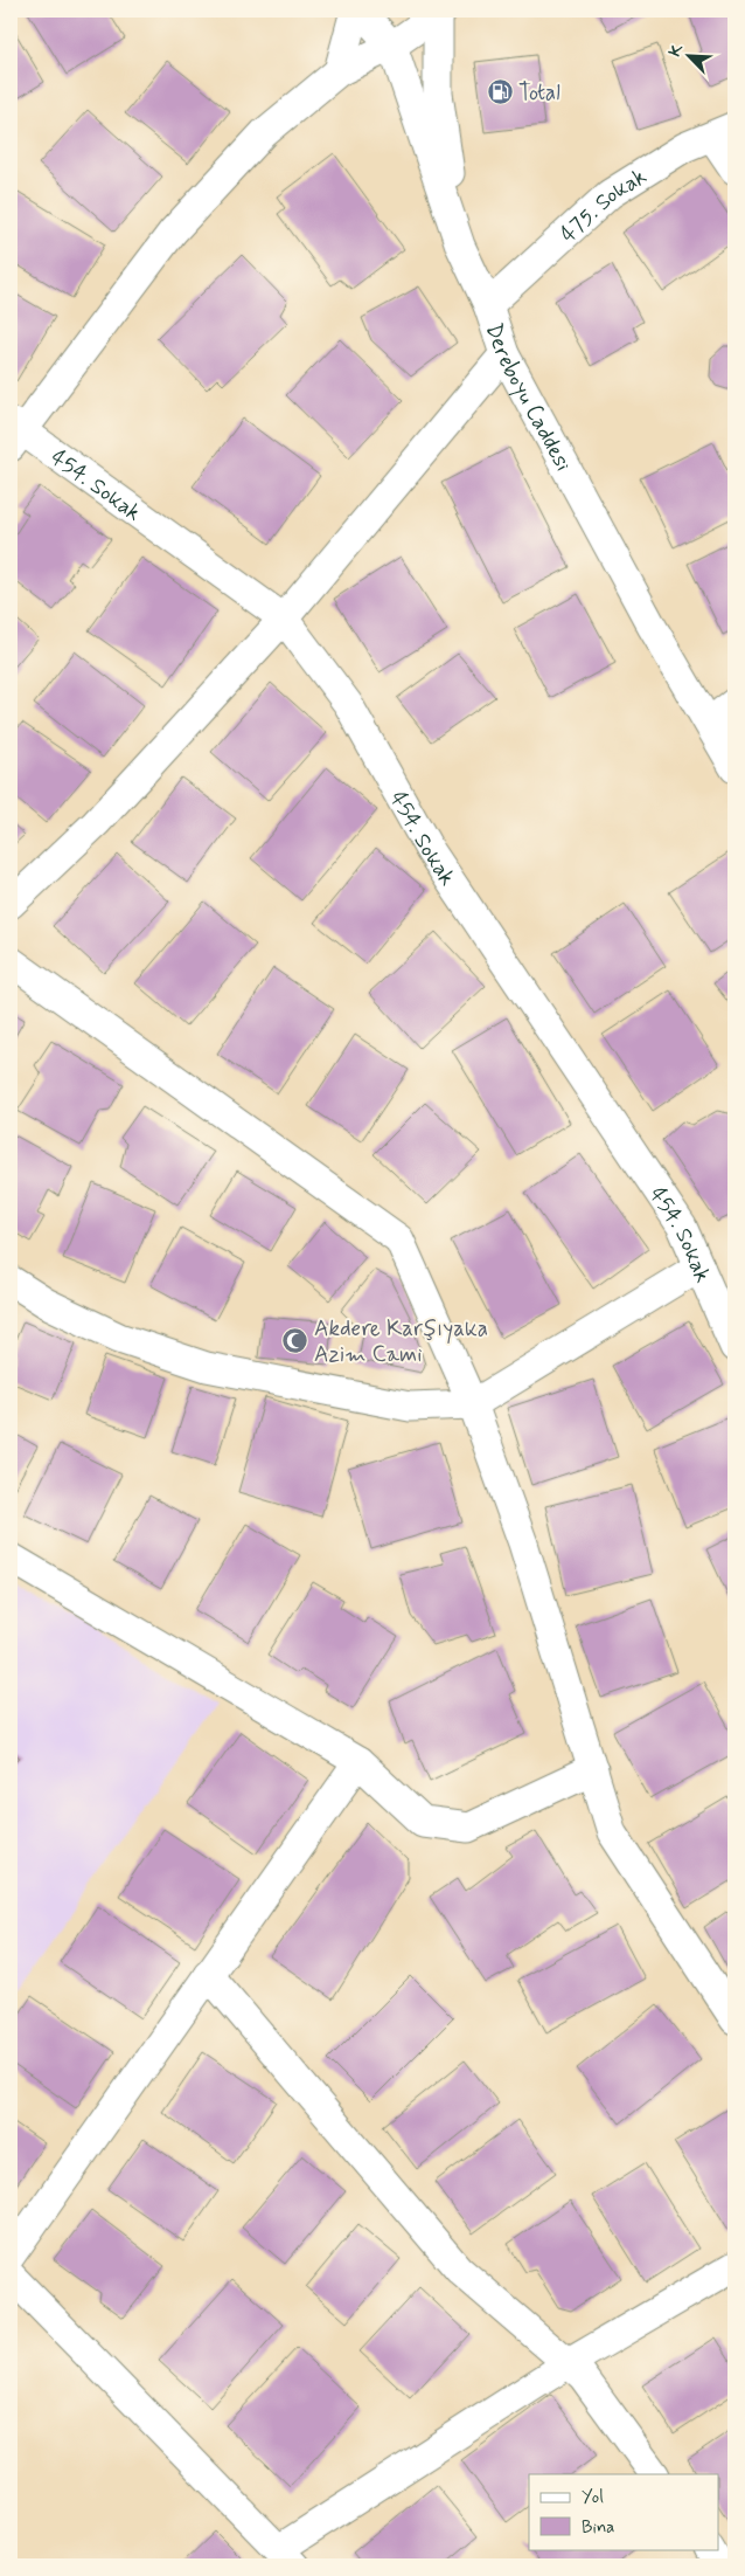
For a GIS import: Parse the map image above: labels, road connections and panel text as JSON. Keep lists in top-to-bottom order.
{
  "streets": {
    "street": ["475. Sokak", "Dereboyu Caddesi", "454. Sokak"]
  },
  "crossings": [
    ["475. Sokak", "Dereboyu Caddesi"]
  ],
  "places": {
    "fuel station": ["Total"],
    "mosque": ["Akdere Karşıyaka Azim Cami"]
  },
  "legend": ["Yol", "Bina"],
  "north": "top left"
}
